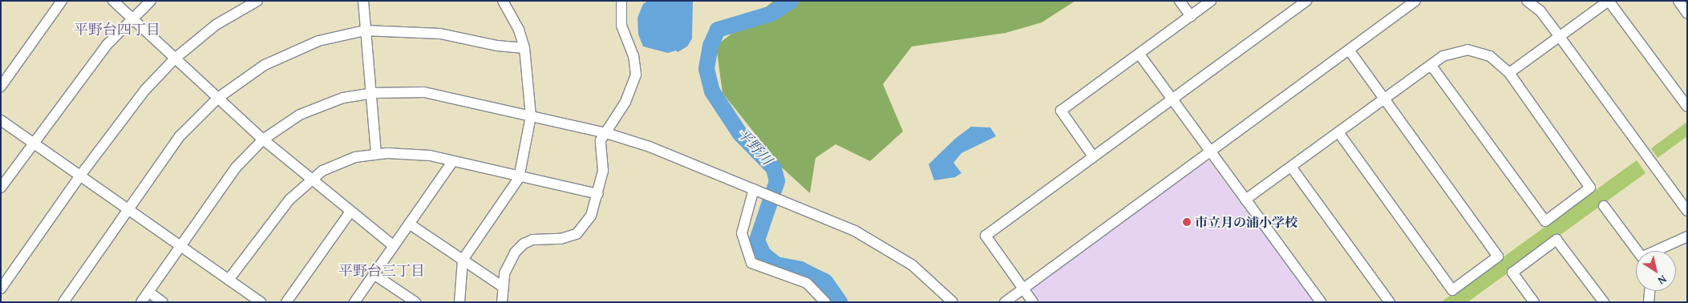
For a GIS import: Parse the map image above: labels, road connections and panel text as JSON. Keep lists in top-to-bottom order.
{
  "districts": ["平野台四丁目", "平野台三丁目"],
  "water": ["平野川"],
  "places": ["市立月の浦小学校"],
  "north": "bottom right"
}
